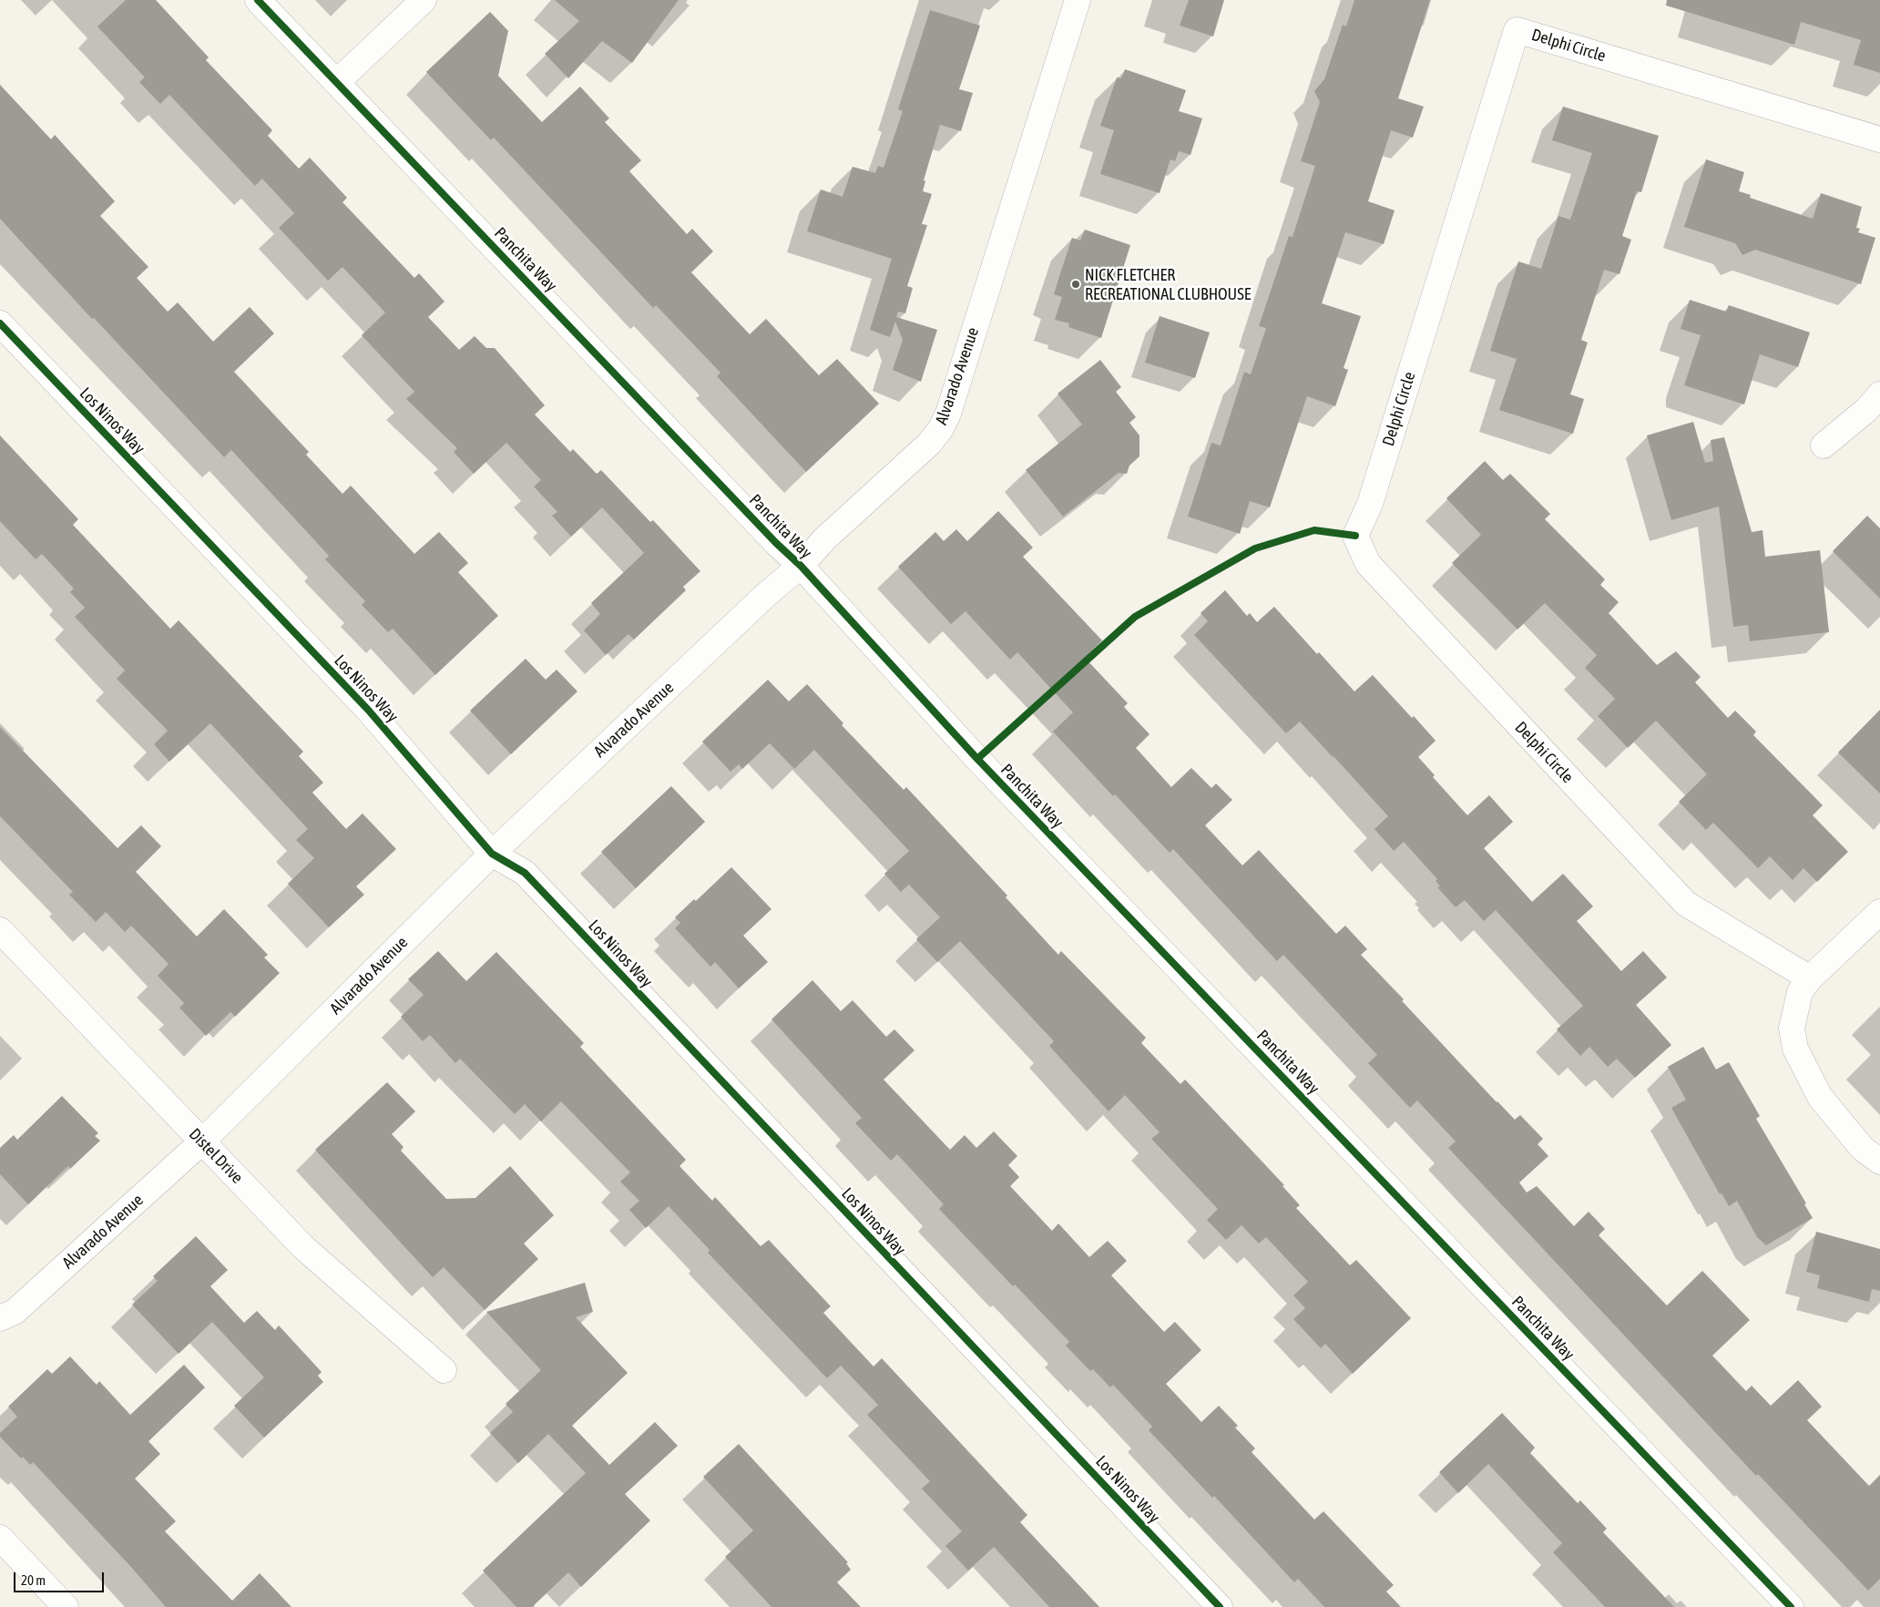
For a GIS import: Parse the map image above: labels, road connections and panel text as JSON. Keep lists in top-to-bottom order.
{
  "streets": {
    "street": [
      "Delphi Circle",
      "Panchita Way",
      "Alvarado Avenue",
      "Los Ninos Way",
      "Distel Drive"
    ]
  },
  "crossings": [
    ["Panchita Way", "Alvarado Avenue"],
    ["Alvarado Avenue", "Los Ninos Way"],
    ["Alvarado Avenue", "Distel Drive"]
  ],
  "places": ["NICK FLETCHER RECREATIONAL CLUBHOUSE"],
  "scale_bar": "20 m"
}
